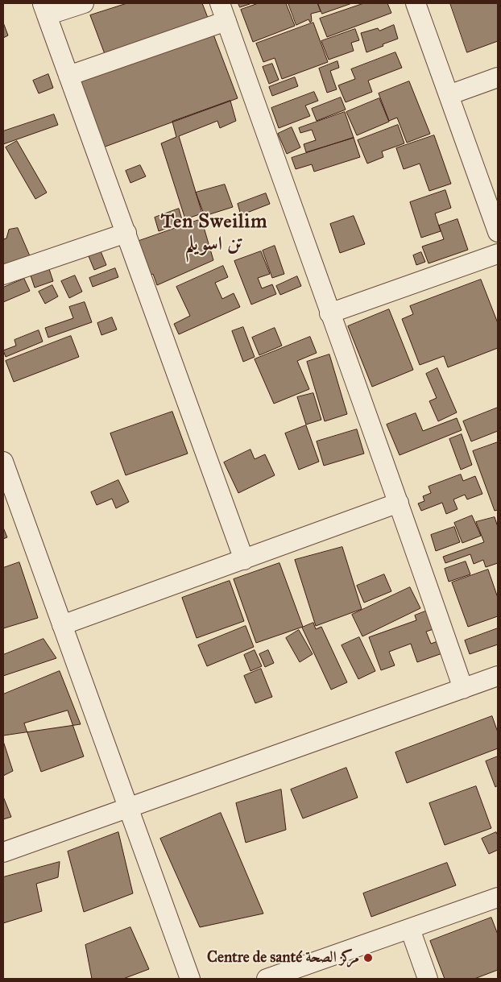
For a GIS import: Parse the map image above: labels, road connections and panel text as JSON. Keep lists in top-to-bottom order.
{
  "districts": ["Ten Sweilim تن اسويلم"],
  "places": ["Centre de santé مركز الصحة"]
}
